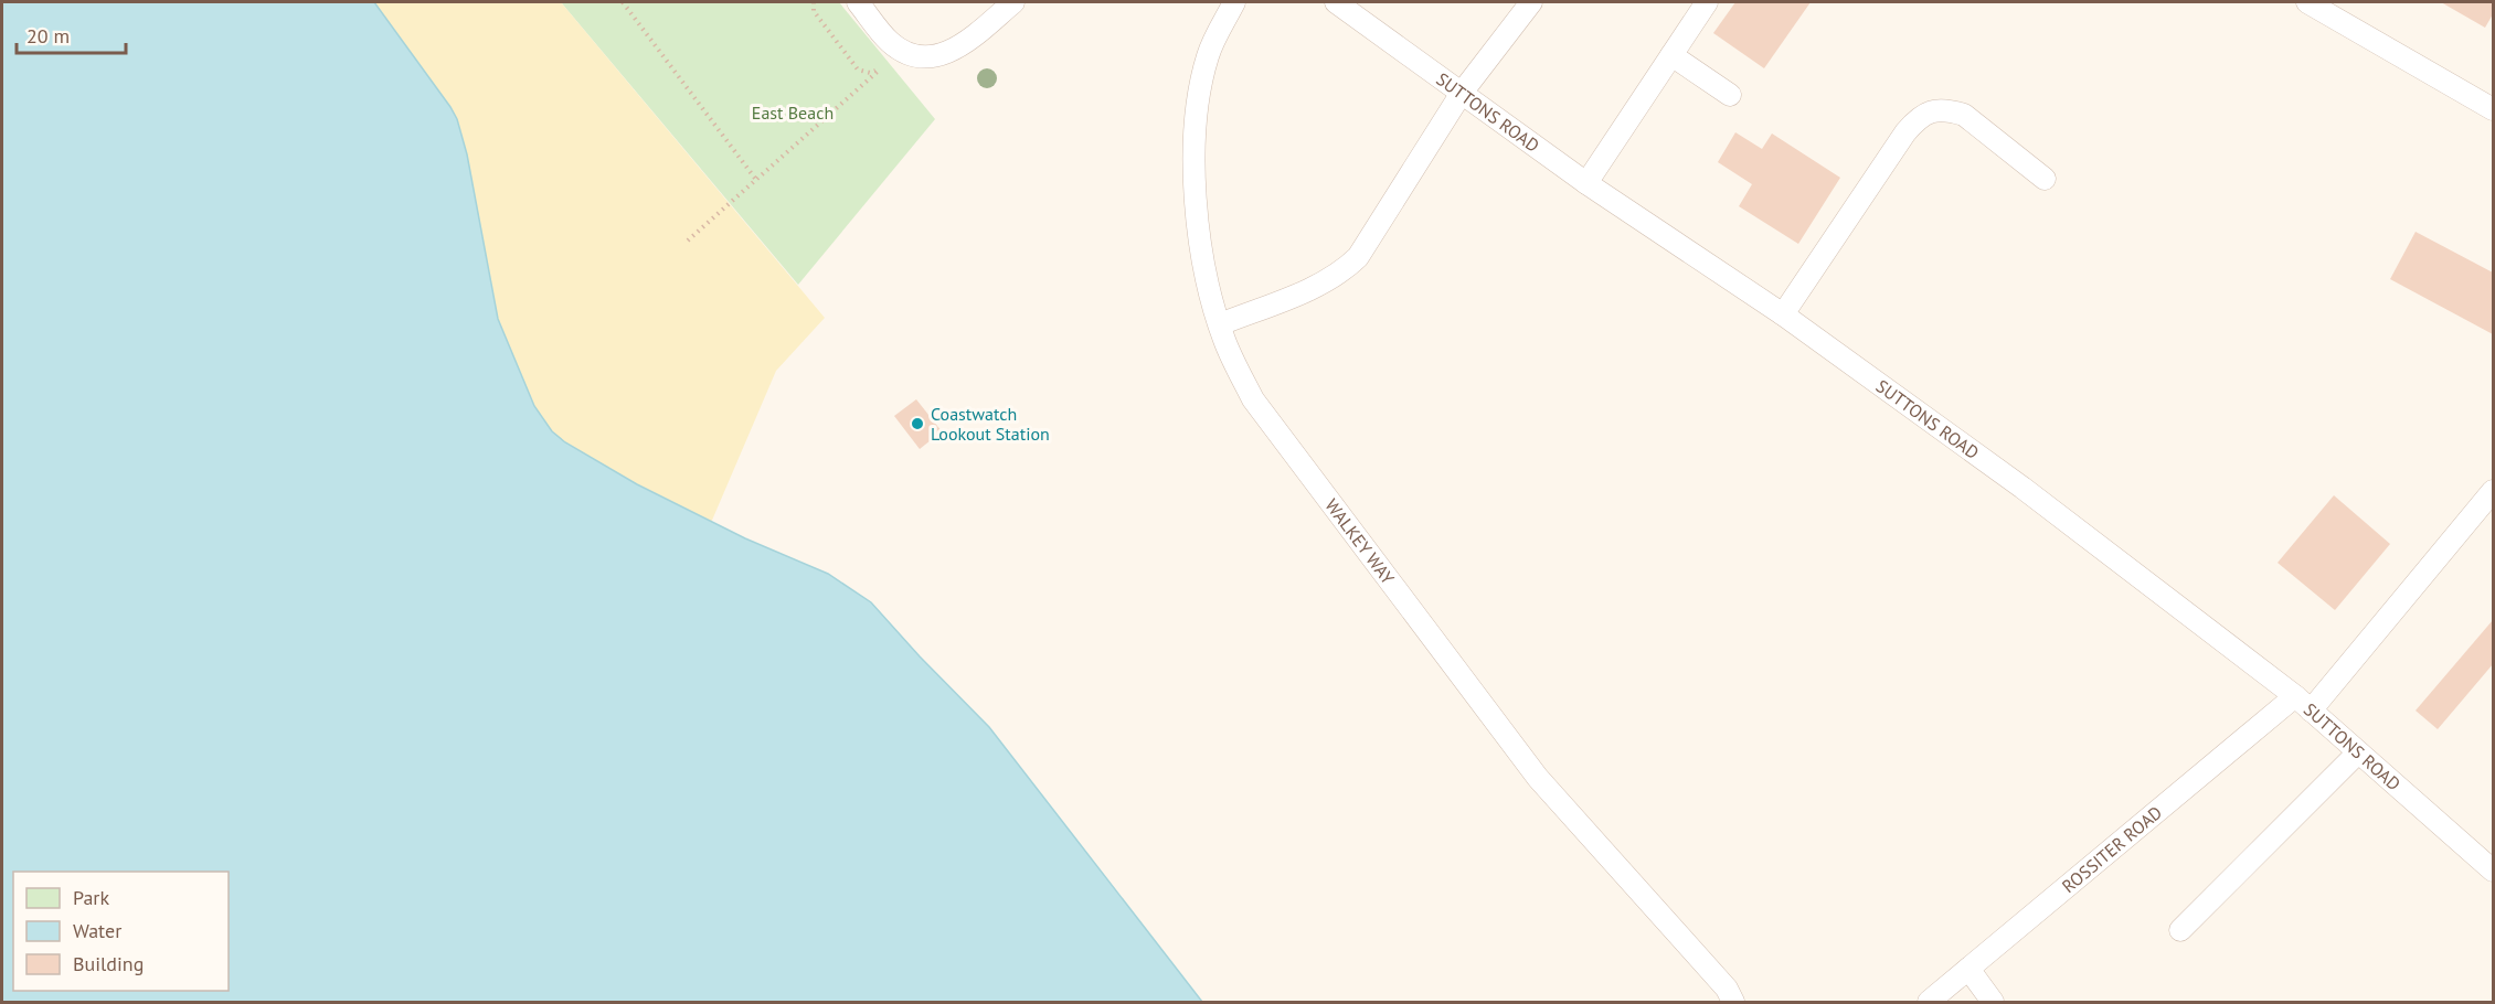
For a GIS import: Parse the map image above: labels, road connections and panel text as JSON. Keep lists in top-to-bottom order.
{
  "streets": {
    "lane": ["SUTTONS ROAD", "WALKEY WAY", "ROSSITER ROAD"]
  },
  "crossings": [
    ["SUTTONS ROAD", "ROSSITER ROAD"]
  ],
  "parks": ["East Beach"],
  "places": ["Coastwatch Lookout Station"],
  "legend": ["Park", "Water", "Building"],
  "scale_bar": "20 m"
}
